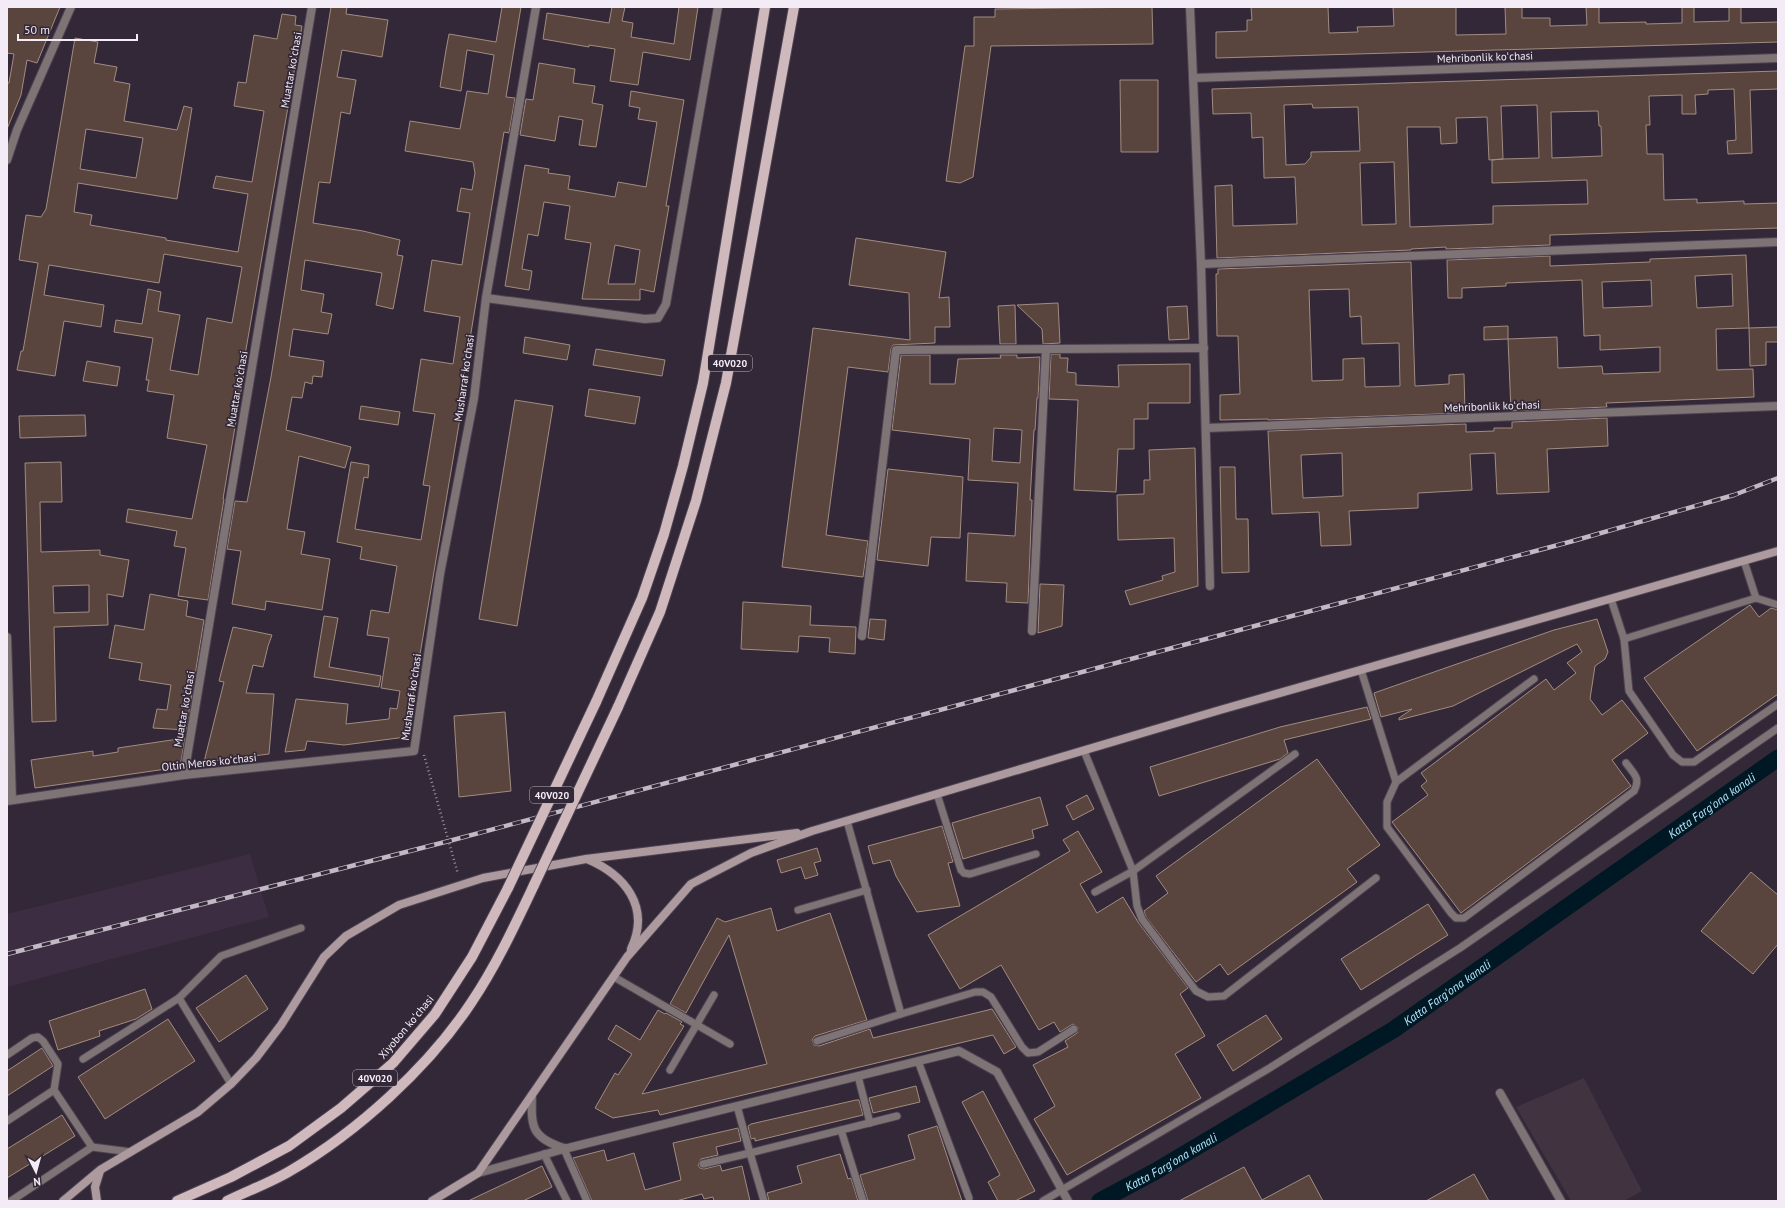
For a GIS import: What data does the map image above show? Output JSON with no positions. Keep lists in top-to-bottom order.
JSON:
{
  "streets": {
    "main road": ["40V020", "Xiyobon koʻchasi"],
    "street": [
      "Mehribonlik koʻchasi",
      "Muattar koʻchasi",
      "Musharraf koʻchasi",
      "Oltin Meros koʻchasi"
    ]
  },
  "crossings": [
    ["Muattar koʻchasi", "Oltin Meros koʻchasi"],
    ["Musharraf koʻchasi", "Oltin Meros koʻchasi"]
  ],
  "water": ["Katta Farg'ona kanali"],
  "scale_bar": "50 m",
  "north": "bottom"
}
